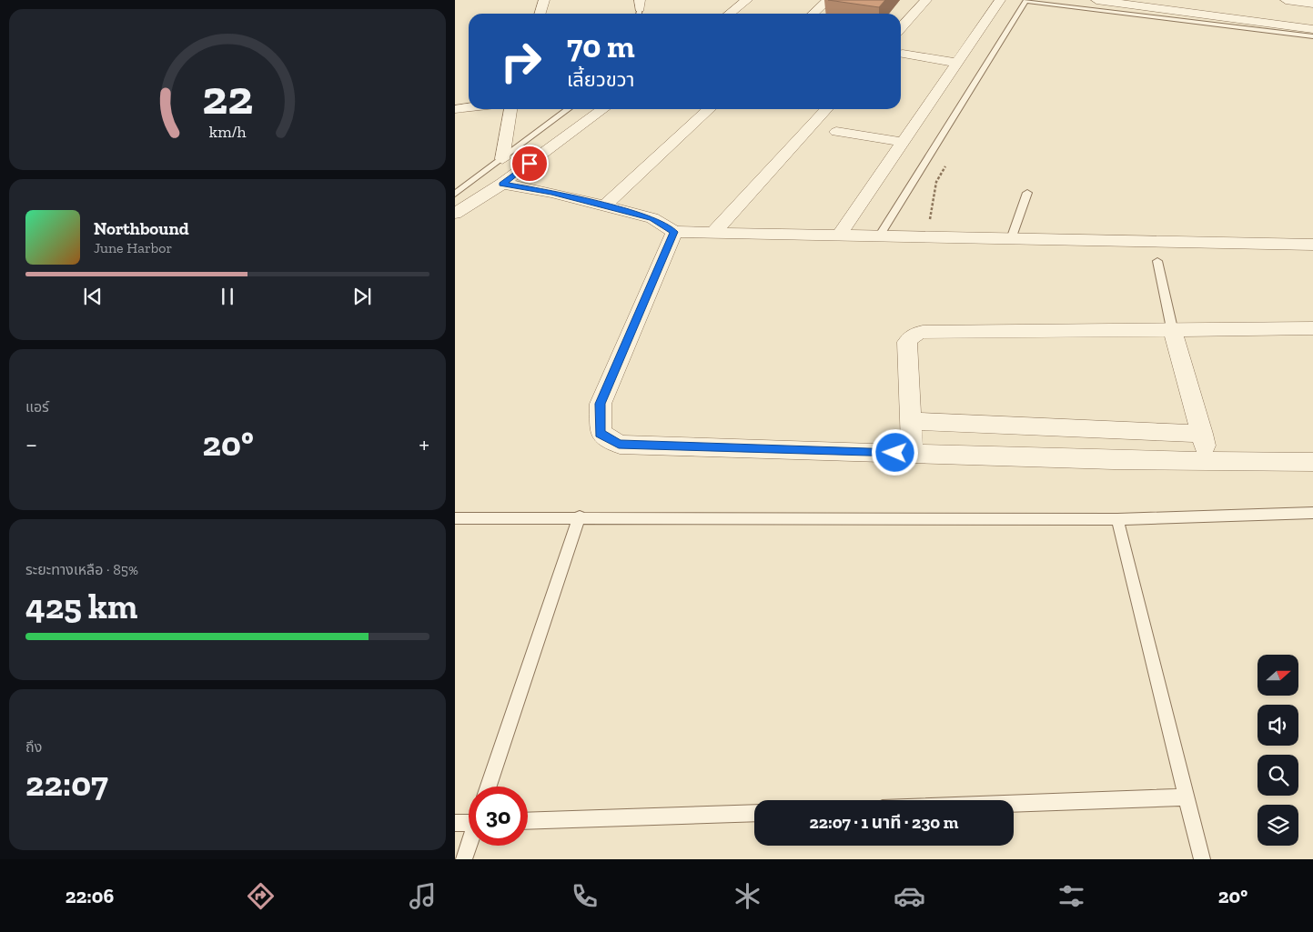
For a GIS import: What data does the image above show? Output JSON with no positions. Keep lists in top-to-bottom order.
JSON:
{
  "north": "right",
  "page": {
    "turn": ["70 m", "เลี้ยวขวา"],
    "song": ["Northbound", "June Harbor"],
    "tile": [
      "แอร์",
      ["ระยะทางเหลือ · 85%", "425 km"],
      ["ถึง", "22:07"]
    ],
    "heat": ["−", "20°", "+"],
    "limit": "30",
    "trip": "22:07 · 1 นาที · 230 m",
    "tabs": ["22:06", "20°"],
    "gauge": ["22", "km/h"]
  }
}
